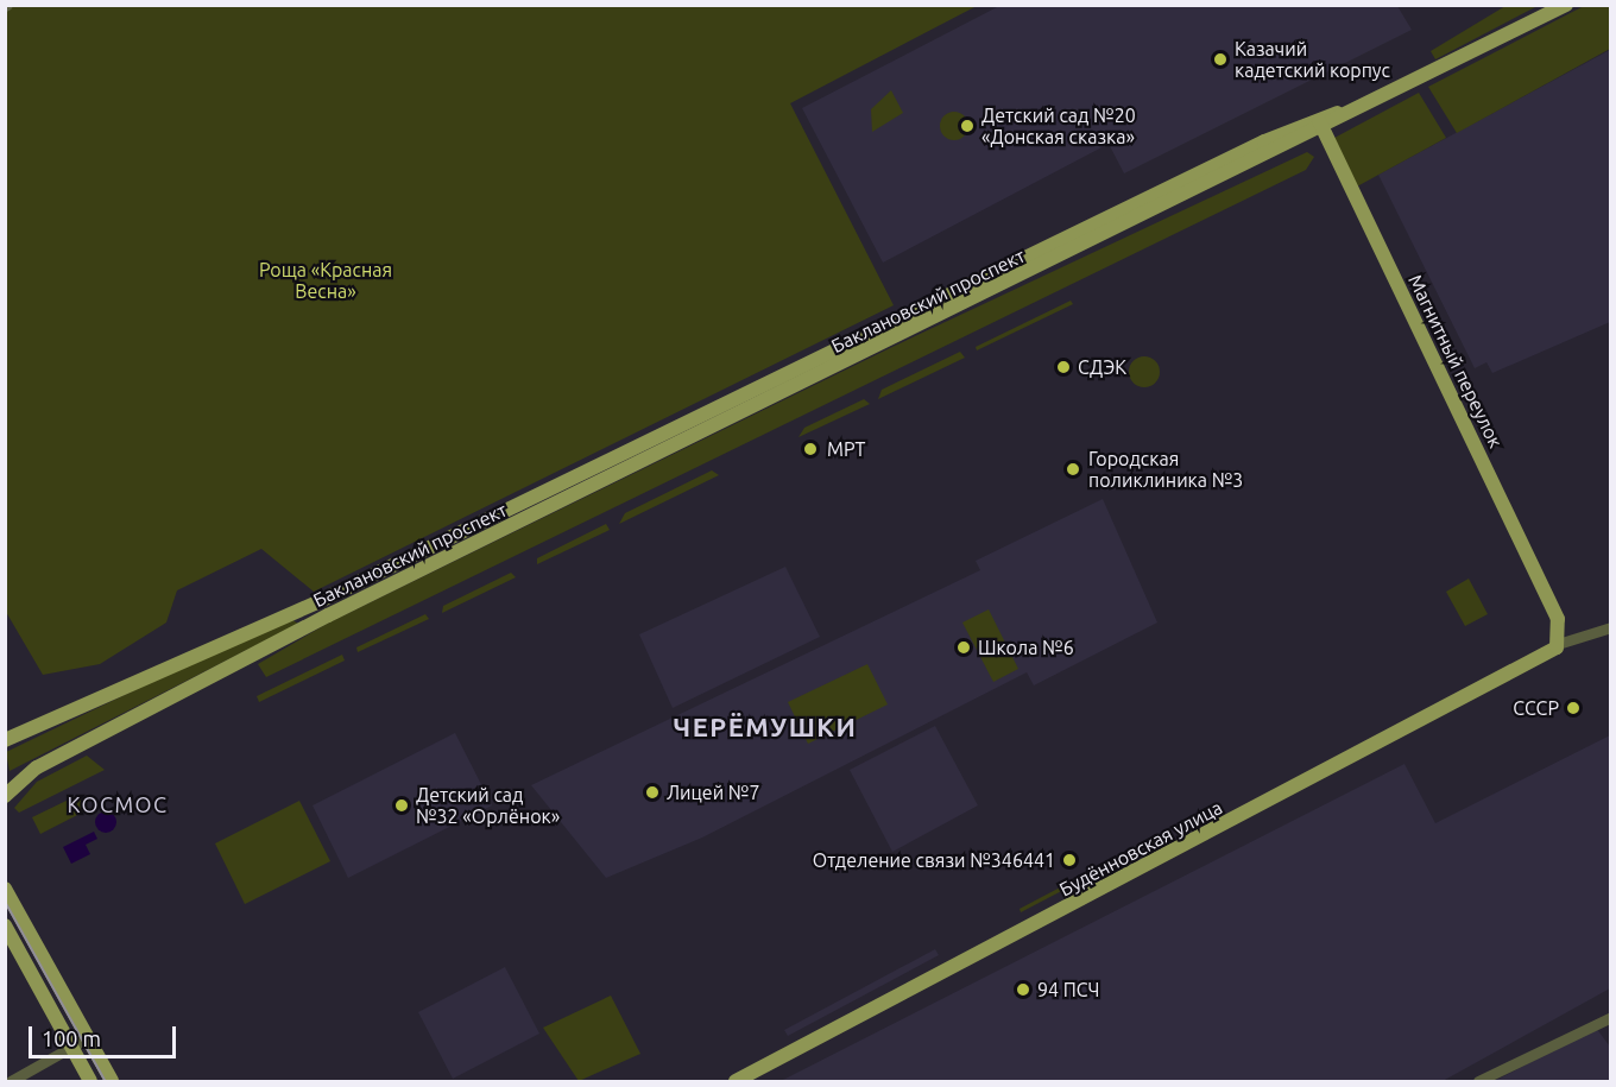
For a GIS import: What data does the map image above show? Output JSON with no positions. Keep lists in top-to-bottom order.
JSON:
{
  "streets": {
    "main road": ["Баклановский проспект", "Магнитный переулок", "Будённовская улица"]
  },
  "crossings": [
    ["Баклановский проспект", "Магнитный переулок"],
    ["Магнитный переулок", "Будённовская улица"]
  ],
  "districts": ["ЧЕРЁМУШКИ", "КОСМОС"],
  "parks": ["Роща «Красная Весна»"],
  "places": [
    "Казачий кадетский корпус",
    "Детский сад №20 «Донская сказка»",
    "СДЭК",
    "МРТ",
    "Городская поликлиника №3",
    "Школа №6",
    "СССР",
    "Лицей №7",
    "Детский сад №32 «Орлёнок»",
    "Отделение связи №346441",
    "94 ПСЧ"
  ],
  "scale_bar": "100 m"
}
